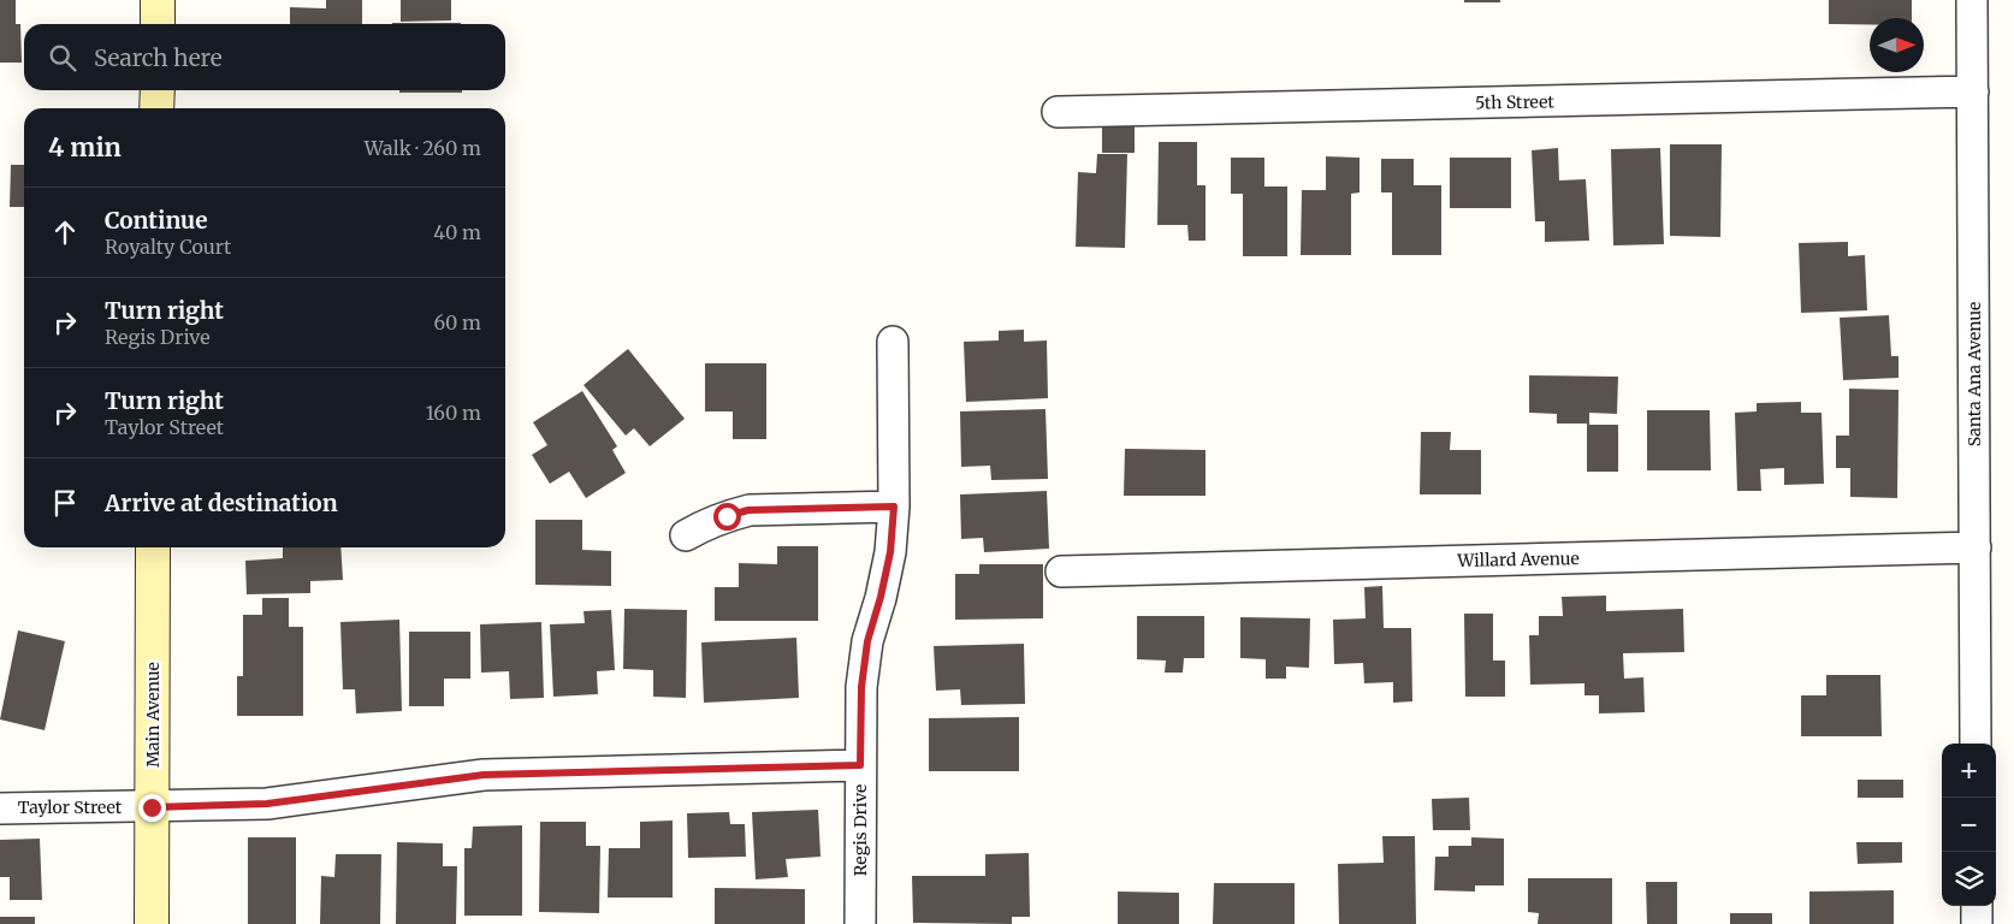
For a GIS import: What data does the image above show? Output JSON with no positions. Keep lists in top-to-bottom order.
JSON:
{
  "streets": {
    "street": [
      "5th Street",
      "Santa Ana Avenue",
      "Willard Avenue",
      "Main Avenue",
      "Taylor Street",
      "Regis Drive"
    ]
  },
  "crossings": [
    ["5th Street", "Santa Ana Avenue"],
    ["Santa Ana Avenue", "Willard Avenue"],
    ["Main Avenue", "Taylor Street"],
    ["Taylor Street", "Regis Drive"]
  ],
  "north": "right",
  "page": {
    "search": "Search here",
    "heading": ["4 min", "Walk · 260 m"],
    "list": [
      ["Continue", "Royalty Court", "40 m"],
      ["Turn right", "Regis Drive", "60 m"],
      ["Turn right", "Taylor Street", "160 m"],
      "Arrive at destination"
    ],
    "map_buttons": ["+", "−"]
  }
}
